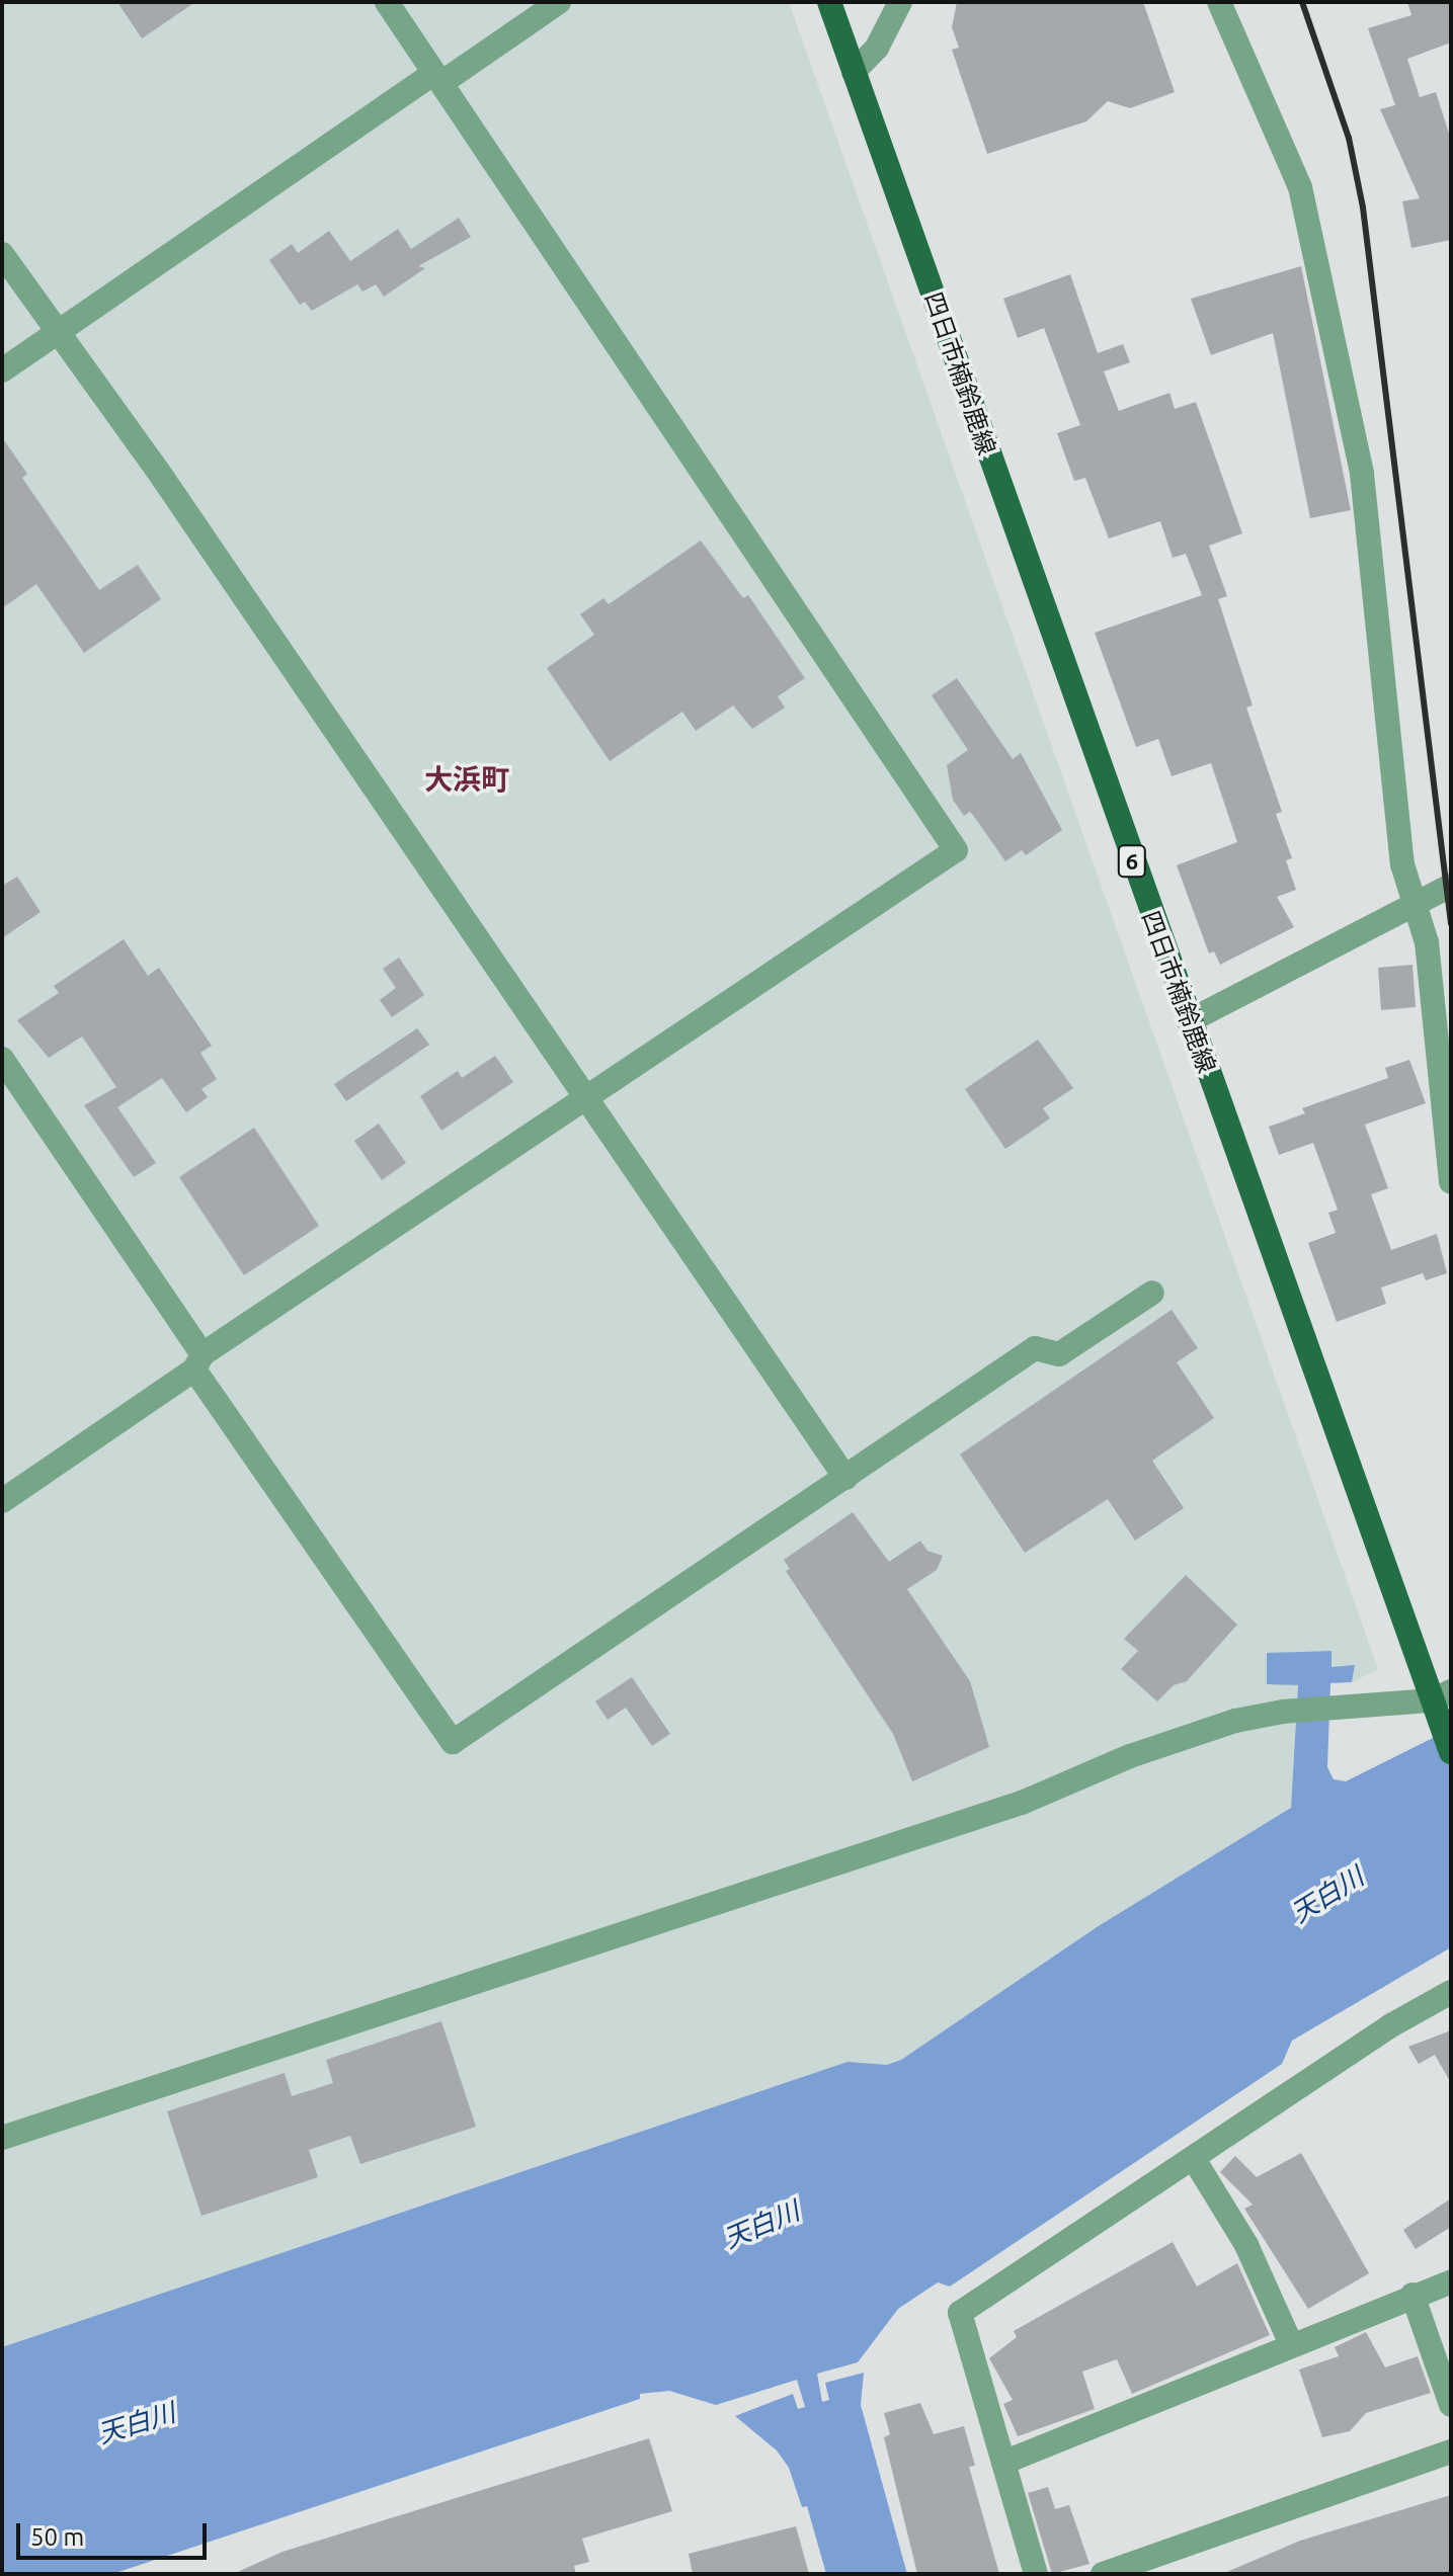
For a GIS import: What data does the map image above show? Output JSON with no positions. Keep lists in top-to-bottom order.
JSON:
{
  "streets": {
    "main road": ["四日市楠鈴鹿線", "6"]
  },
  "districts": ["大浜町"],
  "water": ["天白川"],
  "scale_bar": "50 m"
}
